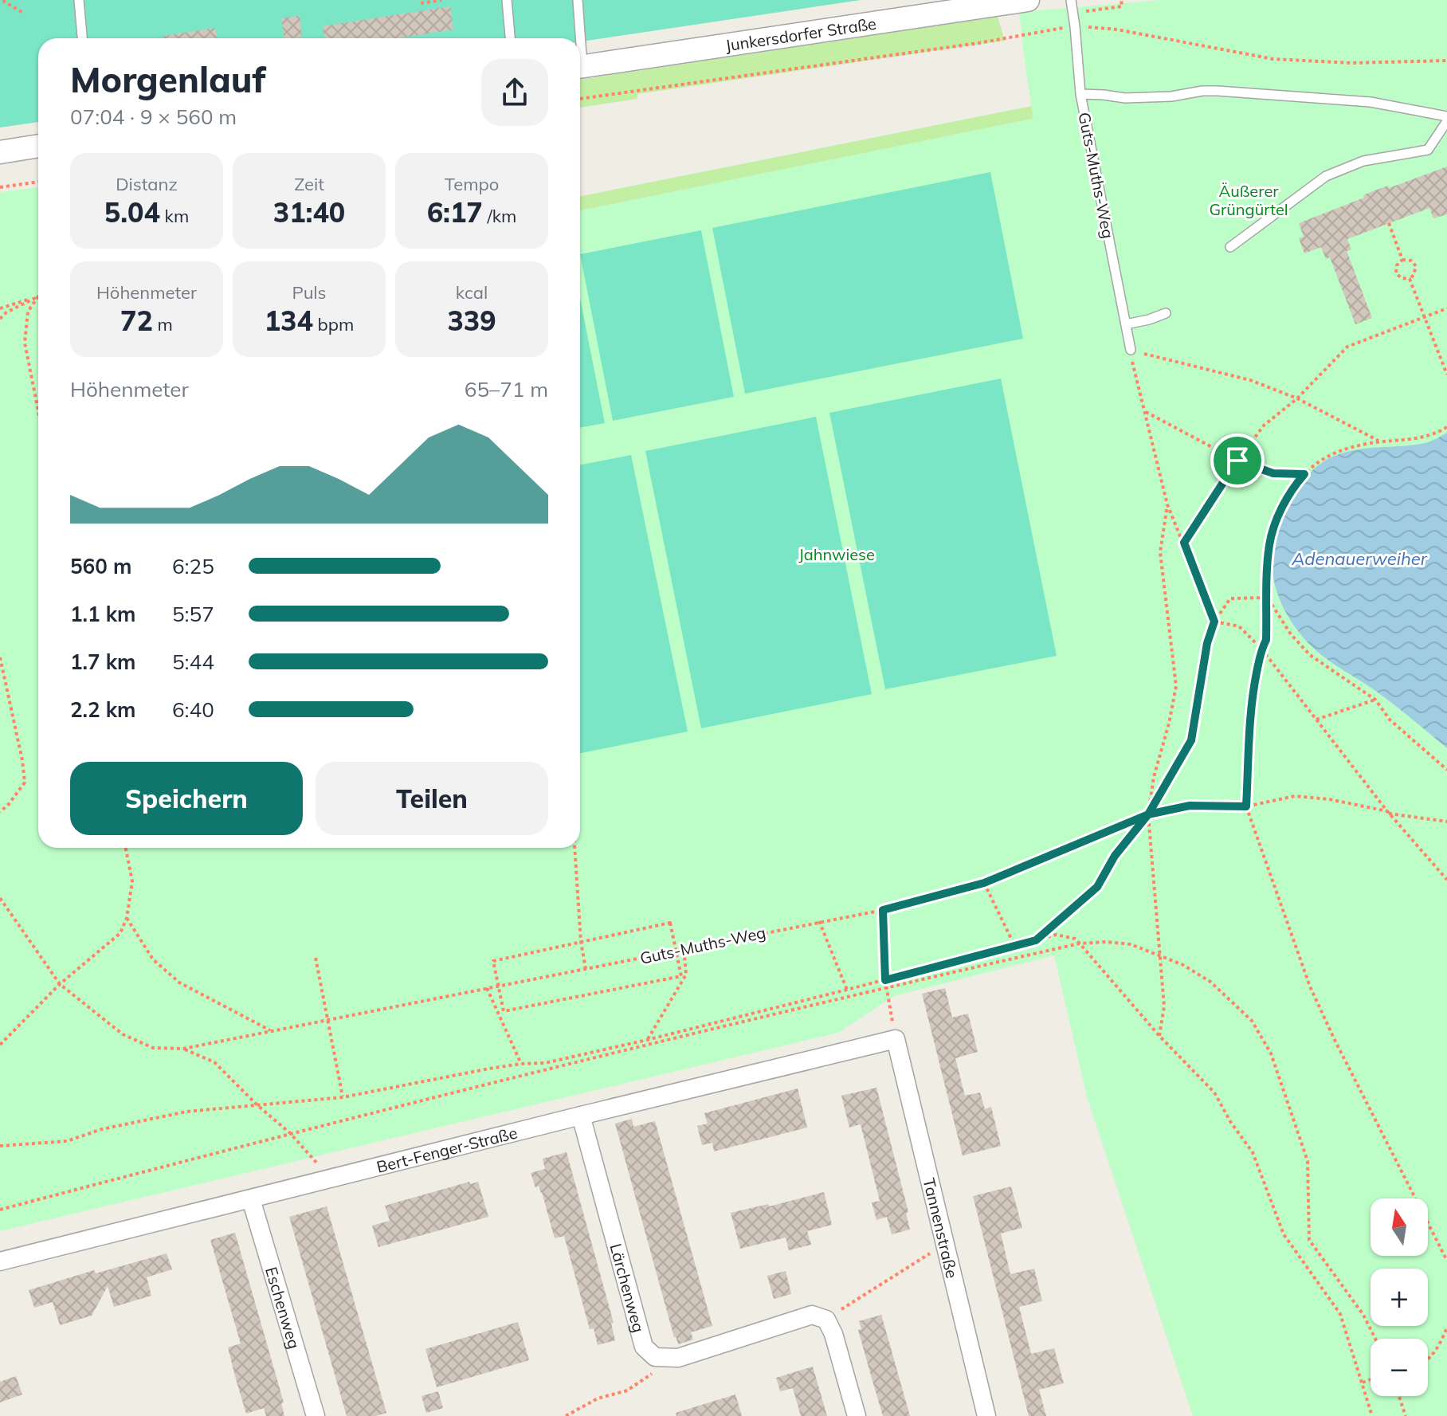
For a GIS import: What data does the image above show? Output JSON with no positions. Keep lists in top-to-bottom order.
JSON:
{
  "streets": {
    "street": [
      "Junkersdorfer Straße",
      "Bert-Fenger-Straße",
      "Tannenstraße",
      "Lärchenweg",
      "Eschenweg"
    ],
    "lane": ["Guts-Muths-Weg"]
  },
  "crossings": [
    ["Bert-Fenger-Straße", "Tannenstraße"],
    ["Bert-Fenger-Straße", "Lärchenweg"],
    ["Bert-Fenger-Straße", "Eschenweg"]
  ],
  "water": ["Adenauerweiher"],
  "parks": ["Äußerer Grüngürtel", "Jahnwiese"],
  "north": "top",
  "page": {
    "heading": ["Morgenlauf", "07:04 · 9 × 560 m"],
    "stats": [
      ["Distanz", "5.04 km"],
      ["Zeit", "31:40"],
      ["Tempo", "6:17 /km"],
      ["Höhenmeter", "72 m"],
      ["Puls", "134 bpm"],
      ["kcal", "339"]
    ],
    "chart": ["Höhenmeter", "65–71 m"],
    "list": [
      {
        "name": "560 m",
        "note": "6:25"
      },
      {
        "name": "1.1 km",
        "note": "5:57"
      },
      {
        "name": "1.7 km",
        "note": "5:44"
      },
      {
        "name": "2.2 km",
        "note": "6:40"
      }
    ],
    "buttons": ["Speichern", "Teilen"],
    "map_buttons": ["+", "−"]
  }
}
